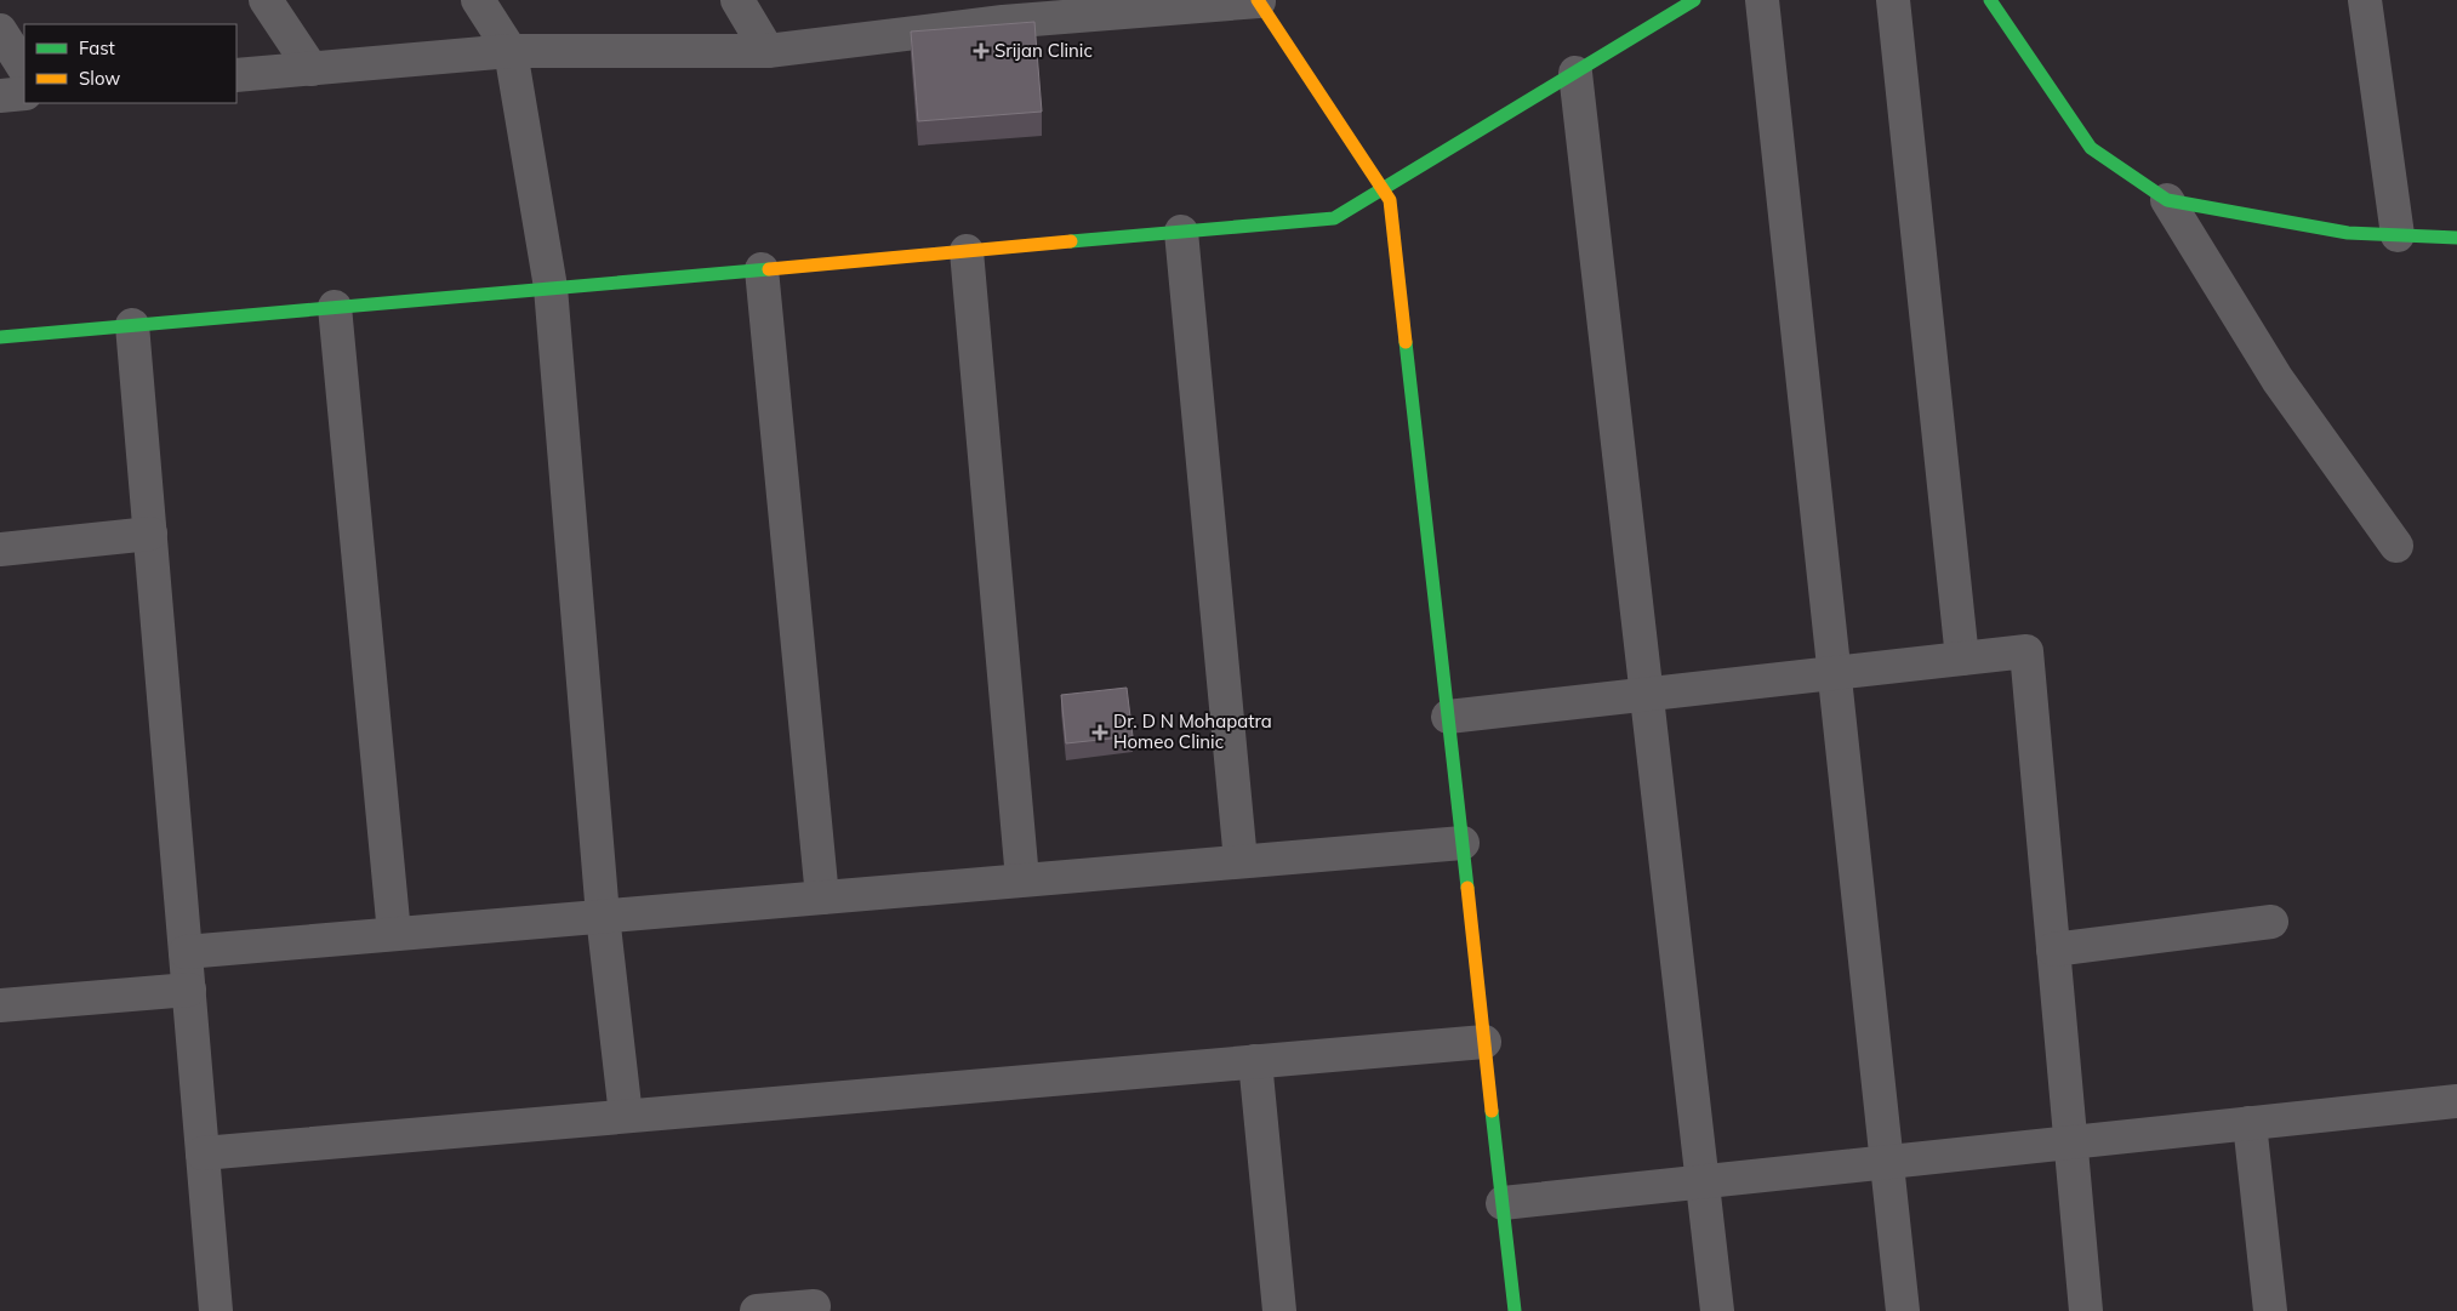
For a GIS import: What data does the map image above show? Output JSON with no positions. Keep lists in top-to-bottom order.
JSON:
{
  "places": {
    "health": ["Srijan Clinic", "Dr. D N Mohapatra Homeo Clinic"]
  },
  "legend": ["Fast", "Slow"]
}
